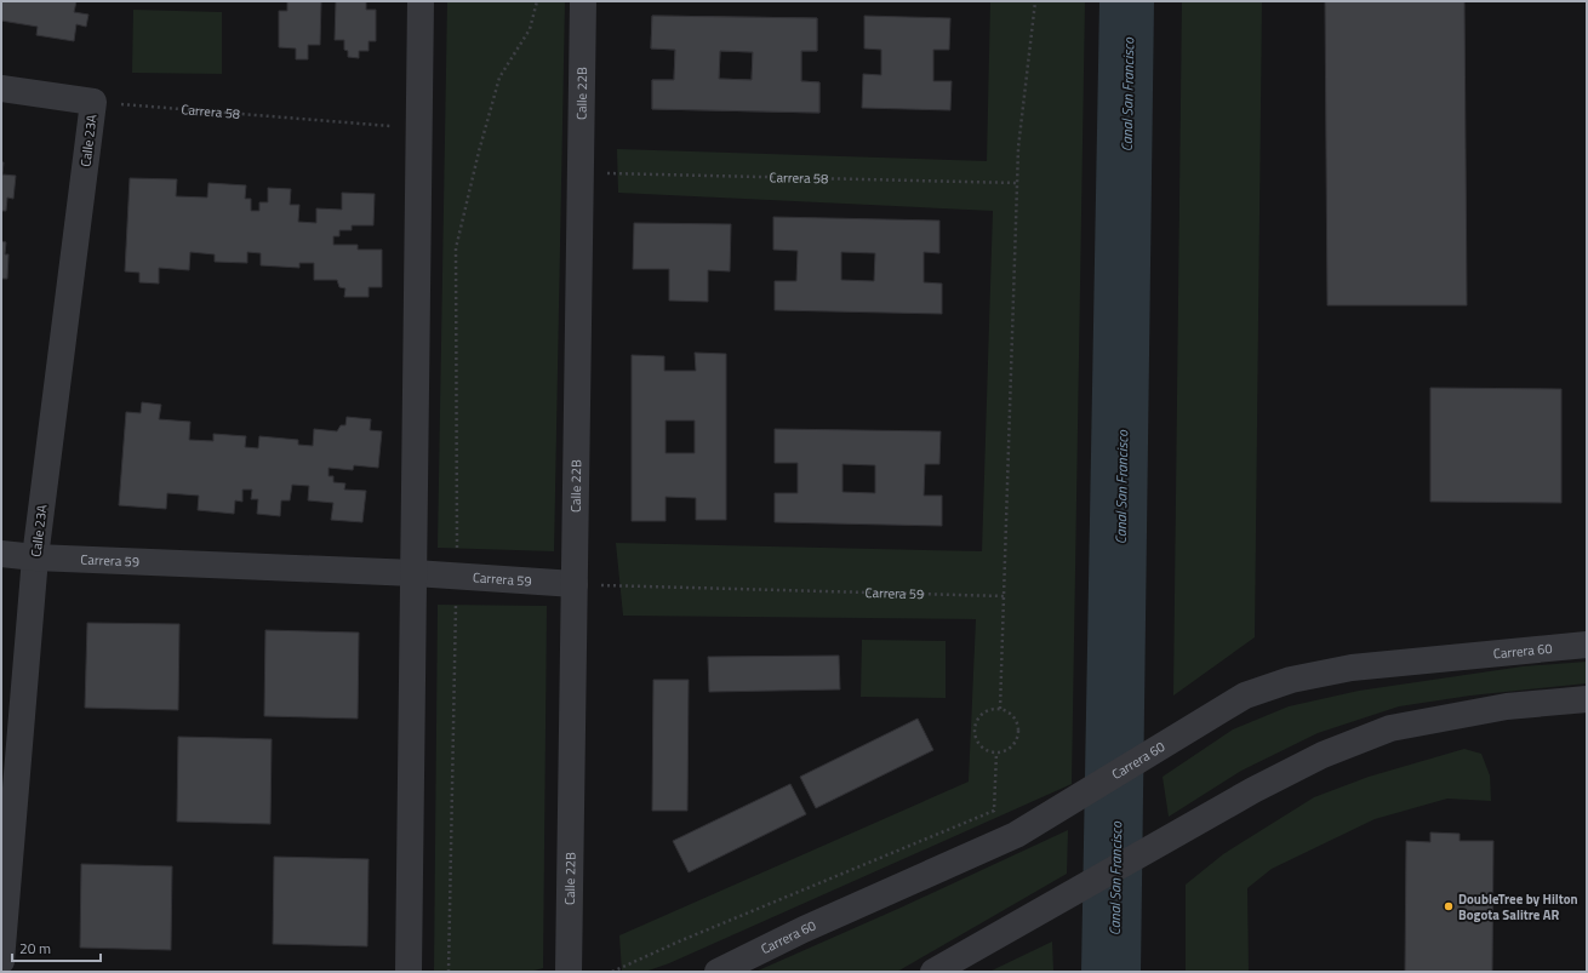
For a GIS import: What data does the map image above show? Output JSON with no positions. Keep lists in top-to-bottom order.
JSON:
{
  "streets": {
    "street": [
      "Calle 22B",
      "Calle 23A",
      "Carrera 59",
      "Carrera 60"
    ],
    "path": ["Carrera 58"]
  },
  "crossings": [
    ["Calle 22B", "Carrera 58"],
    ["Calle 22B", "Carrera 59"],
    ["Carrera 58", "Calle 23A"],
    ["Calle 23A", "Carrera 59"]
  ],
  "water": ["Canal San Francisco"],
  "places": ["DoubleTree by Hilton Bogota Salitre AR"],
  "scale_bar": "20 m"
}
